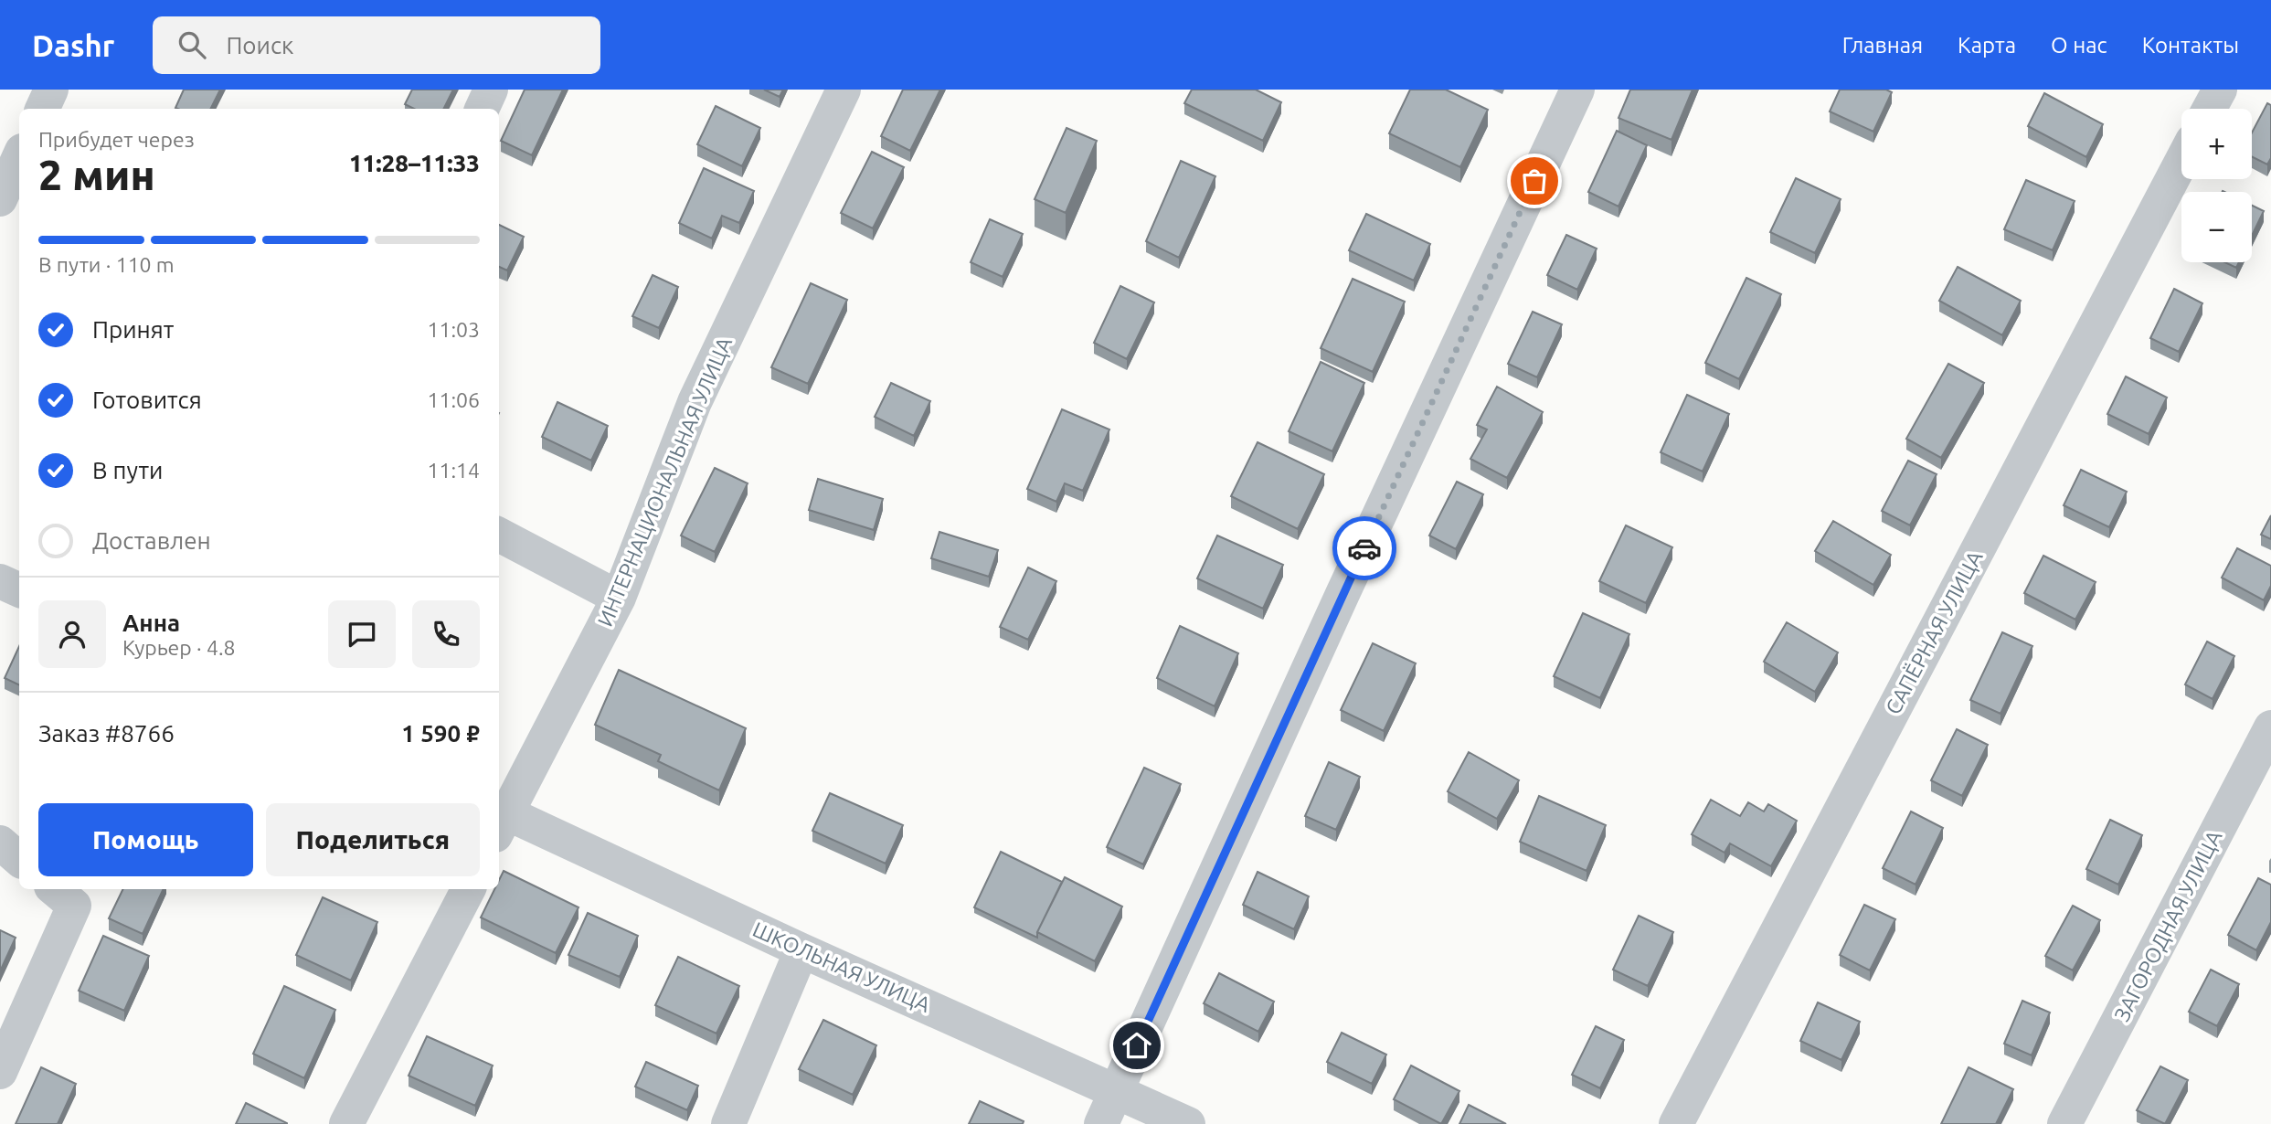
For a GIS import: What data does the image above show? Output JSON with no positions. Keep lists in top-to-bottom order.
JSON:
{
  "streets": {
    "street": [
      "ИНТЕРНАЦИОНАЛЬНАЯ УЛИЦА",
      "САПЁРНАЯ УЛИЦА",
      "ЗАГОРОДНАЯ УЛИЦА",
      "ШКОЛЬНАЯ УЛИЦА"
    ]
  },
  "crossings": [
    ["ИНТЕРНАЦИОНАЛЬНАЯ УЛИЦА", "ШКОЛЬНАЯ УЛИЦА"]
  ],
  "page": {
    "header": "Dashr",
    "search": "Поиск",
    "nav": [
      "Главная",
      "Карта",
      "О нас",
      "Контакты"
    ],
    "map_buttons": ["+", "−"],
    "heading": ["2 мин", "Прибудет через", "11:28–11:33"],
    "panel": [
      "Анна",
      "Курьер · 4.8",
      "Заказ #8766",
      "1 590 ₽"
    ],
    "bar": "В пути · 110 m",
    "list": [
      ["Принят", "11:03"],
      ["Готовится", "11:06"],
      ["В пути", "11:14"],
      "Доставлен"
    ],
    "buttons": ["Помощь", "Поделиться"]
  }
}
